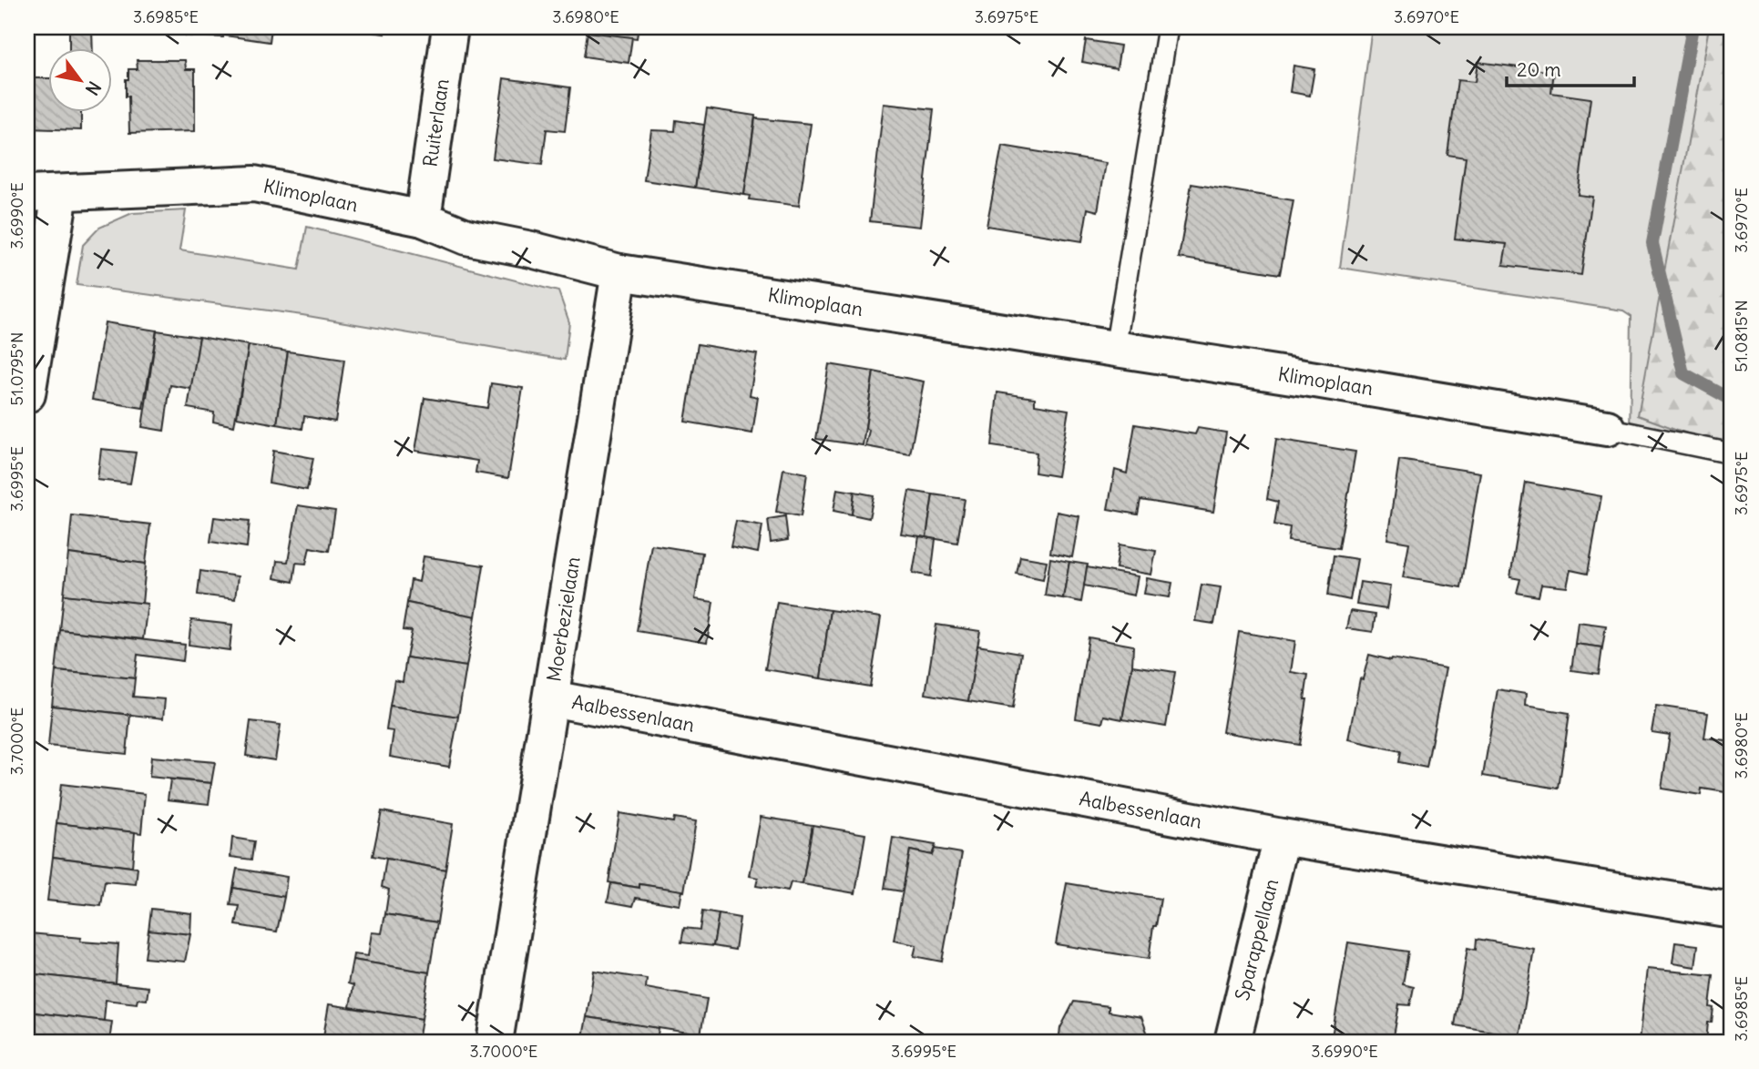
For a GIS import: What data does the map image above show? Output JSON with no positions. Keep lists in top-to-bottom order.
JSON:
{
  "streets": {
    "street": [
      "Ruiterlaan",
      "Klimoplaan",
      "Moerbezielaan",
      "Aalbessenlaan",
      "Sparappellaan"
    ]
  },
  "crossings": [
    ["Ruiterlaan", "Klimoplaan"],
    ["Klimoplaan", "Moerbezielaan"],
    ["Moerbezielaan", "Aalbessenlaan"],
    ["Aalbessenlaan", "Sparappellaan"]
  ],
  "scale_bar": "20 m",
  "north": "bottom right",
  "coordinates": [
    "3.6985°E",
    "3.6980°E",
    "3.6975°E",
    "3.6970°E",
    "3.6990°E",
    "51.0815°N",
    "51.0795°N",
    "3.6995°E",
    "3.7000°E"
  ]
}
